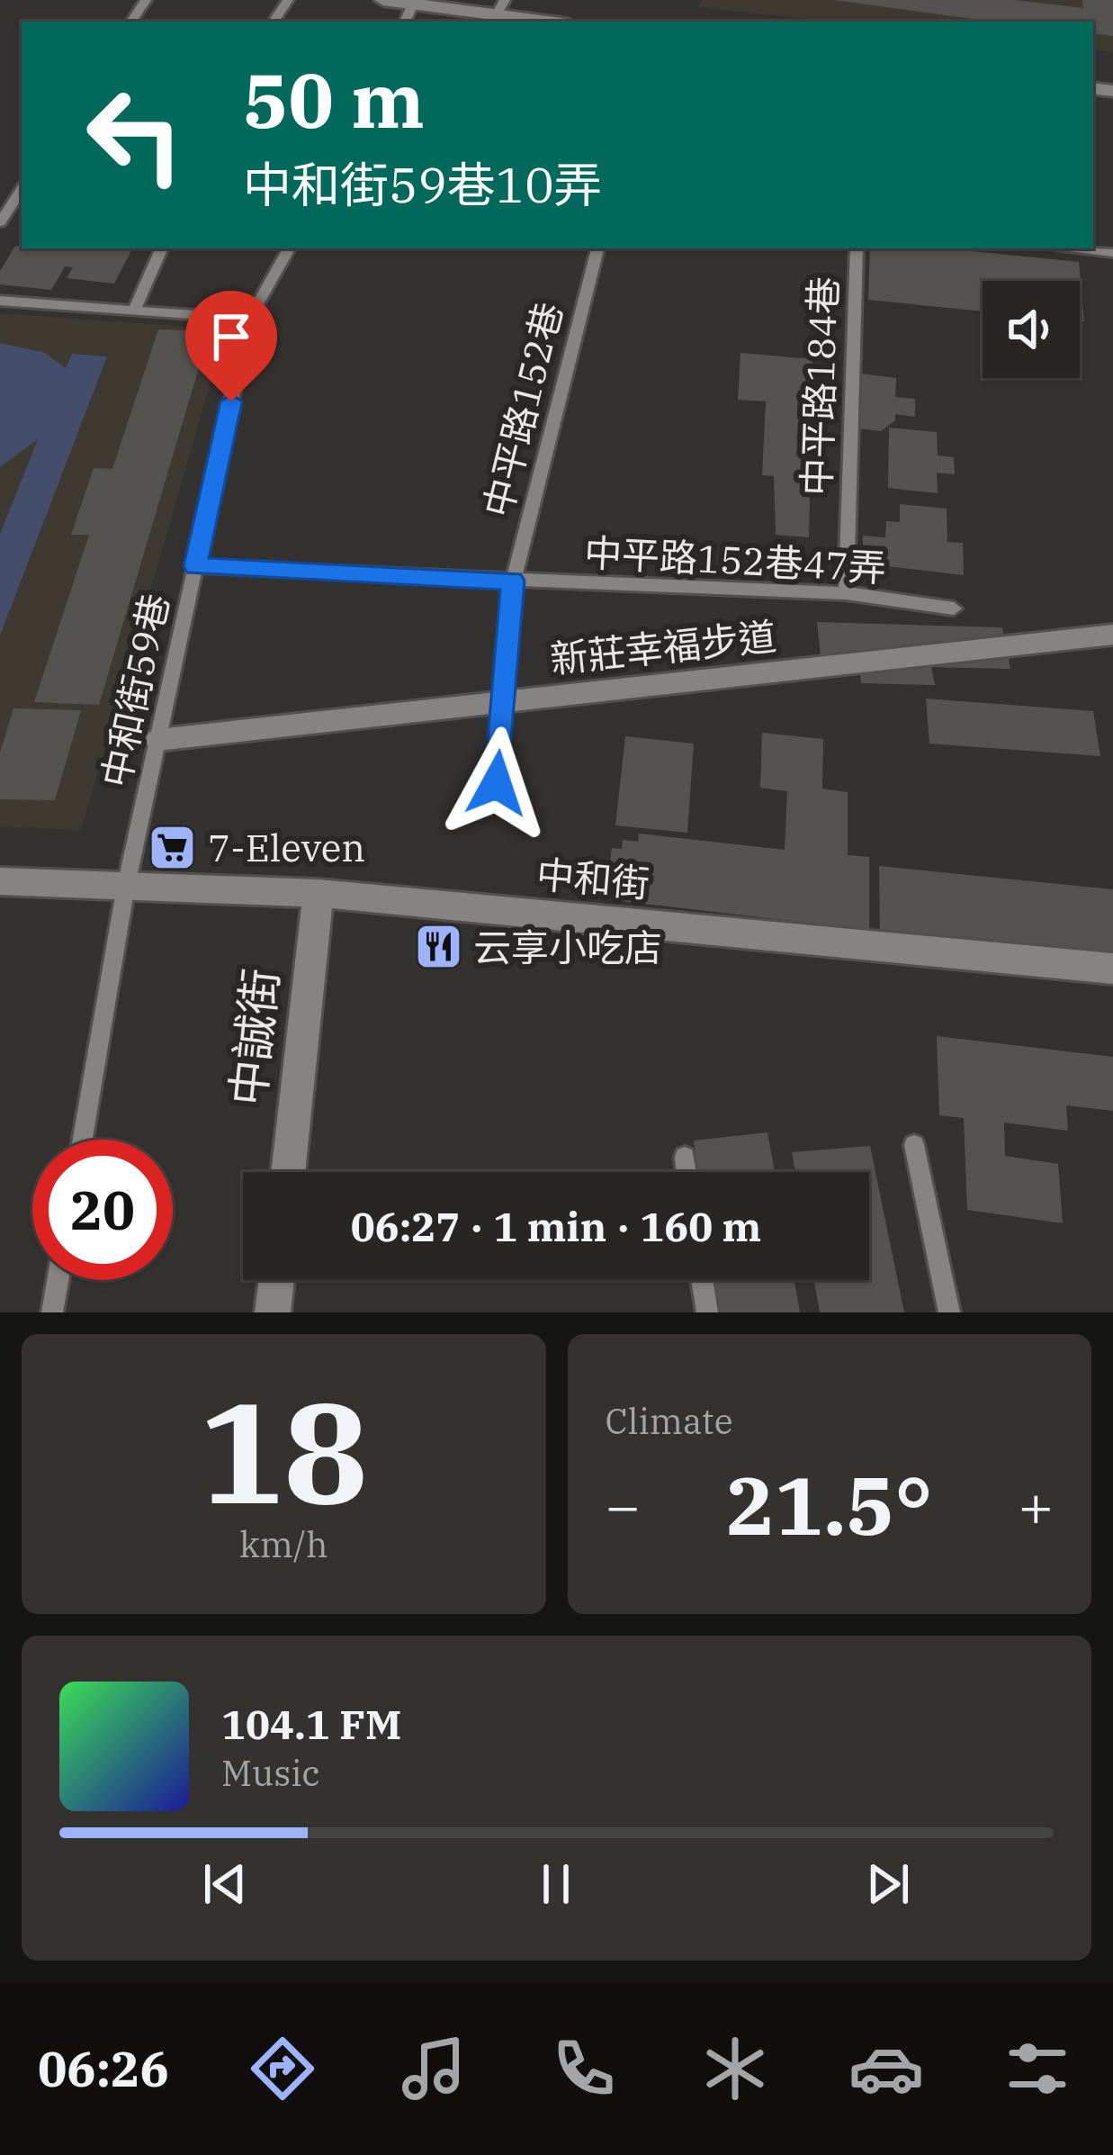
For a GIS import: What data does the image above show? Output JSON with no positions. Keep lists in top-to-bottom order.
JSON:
{
  "streets": {
    "street": ["新莊幸福步道", "中和街", "中誠街"],
    "lane": [
      "中平路184巷",
      "中平路152巷",
      "中平路152巷47弄",
      "中和街59巷"
    ]
  },
  "crossings": [
    ["中平路184巷", "中平路152巷47弄"],
    ["中平路152巷", "中平路152巷47弄"],
    ["中平路152巷", "新莊幸福步道"],
    ["中平路152巷47弄", "中和街59巷"],
    ["新莊幸福步道", "中和街59巷"],
    ["中和街59巷", "中和街"],
    ["中和街", "中誠街"]
  ],
  "places": {
    "supermarket": ["7-Eleven"],
    "restaurant": ["云享小吃店"]
  },
  "page": {
    "turn": ["50 m", "中和街59巷10弄"],
    "limit": "20",
    "trip": "06:27 · 1 min · 160 m",
    "tile": [
      ["18", "km/h"],
      "Climate"
    ],
    "heat": ["−", "21.5°", "+"],
    "song": ["104.1 FM", "Music"],
    "tabs": "06:26"
  }
}
